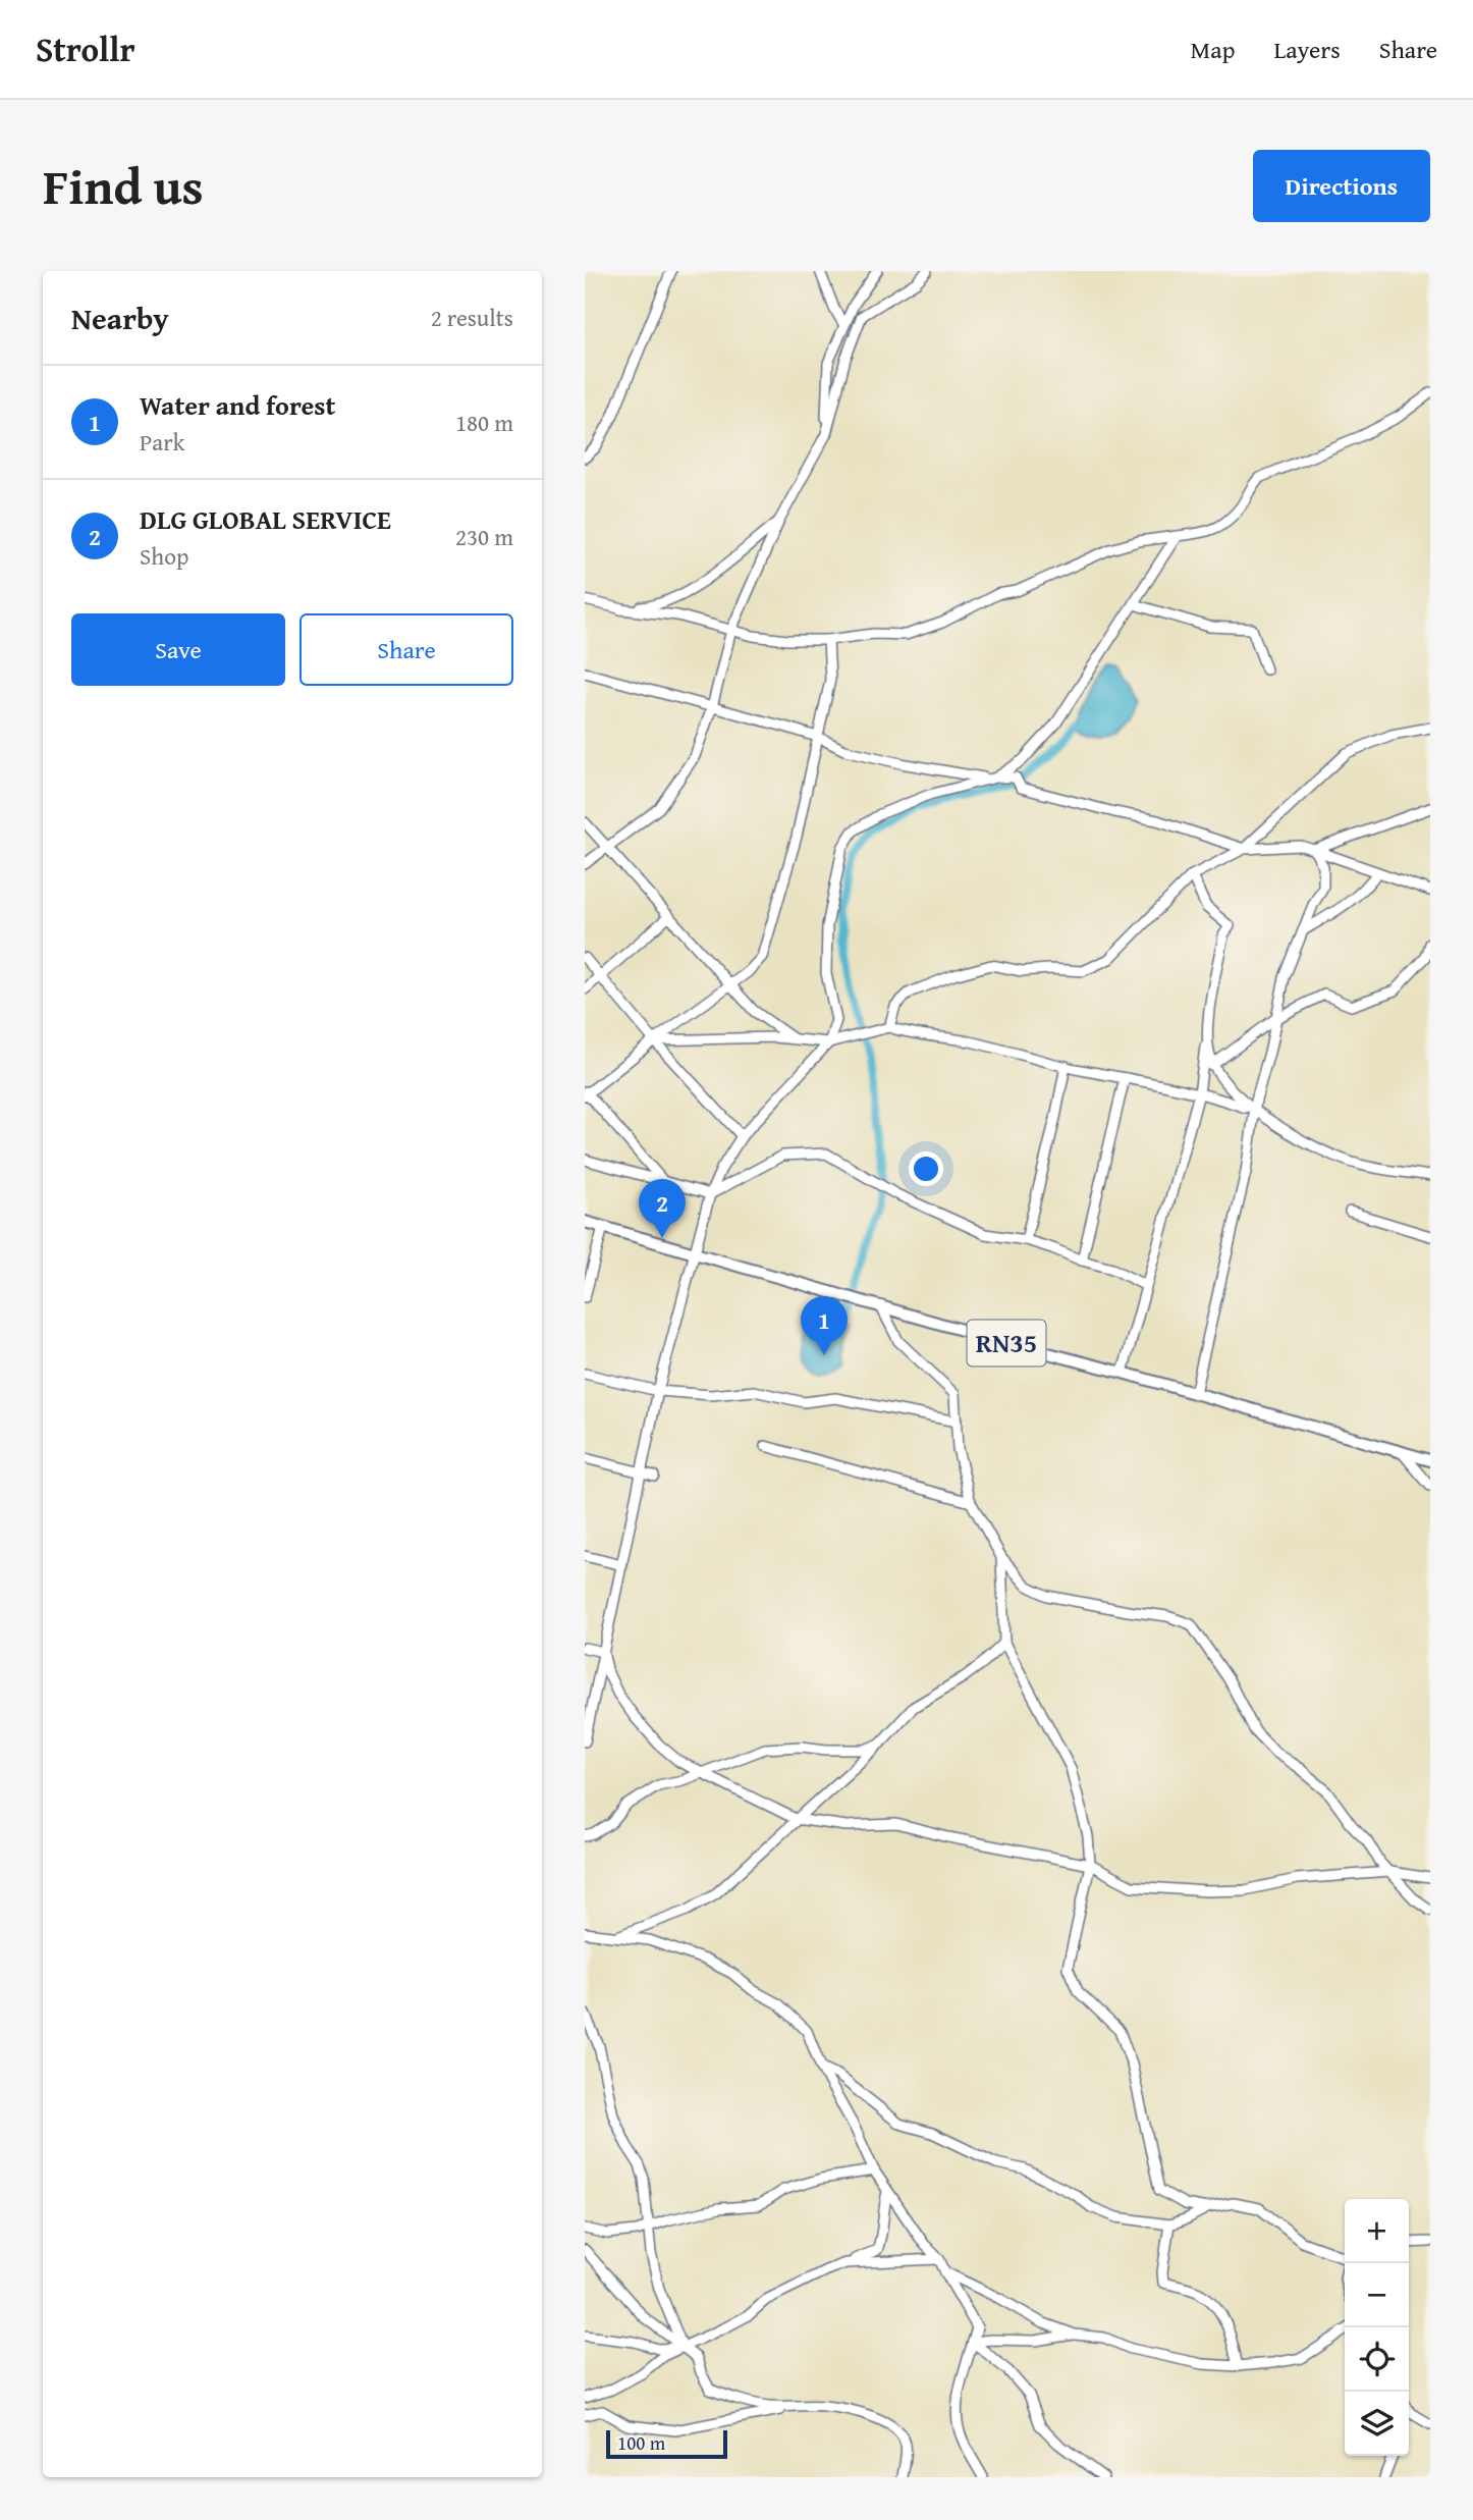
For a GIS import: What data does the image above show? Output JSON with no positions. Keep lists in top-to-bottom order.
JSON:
{
  "streets": {
    "main road": ["RN35"]
  },
  "scale_bar": "100 m",
  "page": {
    "header": "Strollr",
    "nav": ["Map", "Layers", "Share"],
    "title": "Find us",
    "buttons": [
      "Directions",
      ["Save", "Share"]
    ],
    "heading": ["Nearby", "2 results"],
    "list": [
      {
        "mark": "1",
        "name": "Water and forest",
        "note": "Park",
        "value": "180 m"
      },
      {
        "mark": "2",
        "name": "DLG GLOBAL SERVICE",
        "note": "Shop",
        "value": "230 m"
      }
    ],
    "pins": ["2", "1"],
    "map_buttons": ["+", "−"],
    "scale": "100 m"
  }
}
